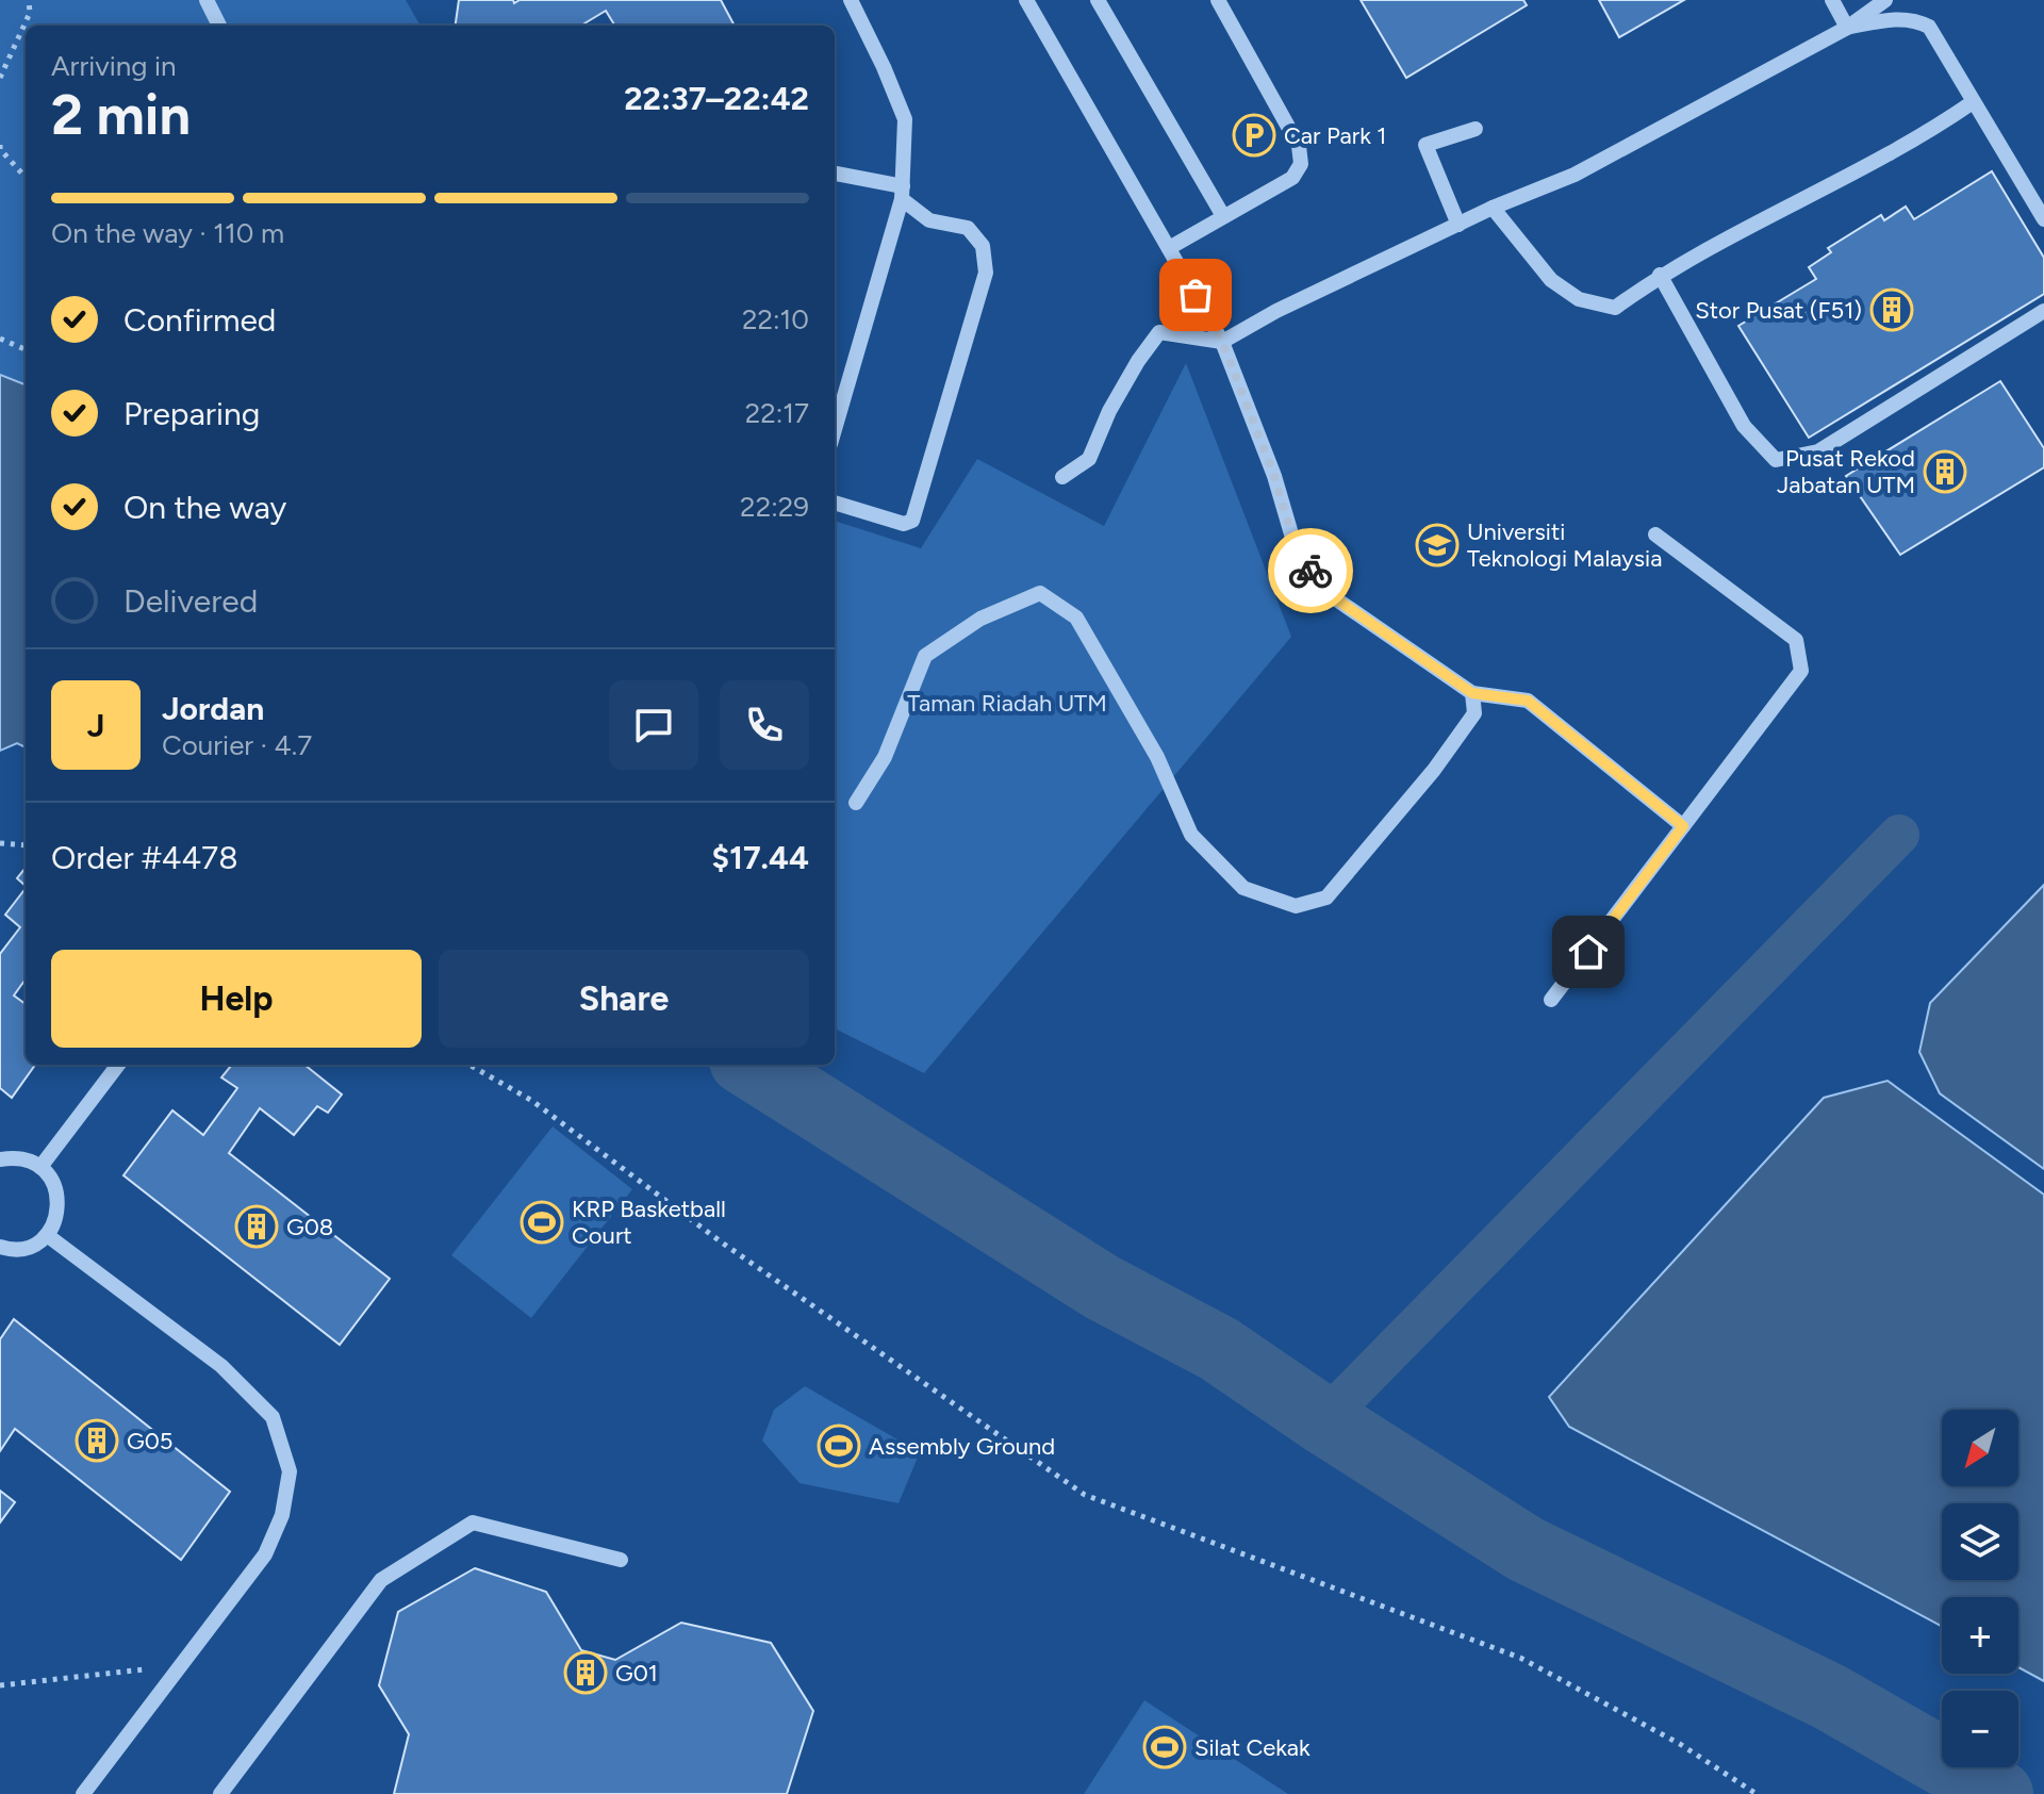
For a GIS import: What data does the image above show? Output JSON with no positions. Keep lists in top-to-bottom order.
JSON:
{
  "parks": ["Taman Riadah UTM"],
  "places": {
    "parking": ["Car Park 1"],
    "building": [
      "Stor Pusat (F51)",
      "Pusat Rekod Jabatan UTM",
      "G08",
      "G05",
      "G01"
    ],
    "school or university": ["Universiti Teknologi Malaysia"],
    "sports": ["KRP Basketball Court", "Assembly Ground", "Silat Cekak"]
  },
  "north": "bottom left",
  "page": {
    "heading": ["2 min", "Arriving in", "22:37–22:42"],
    "panel": [
      "Jordan",
      "Courier · 4.7",
      "Order #4478",
      "$17.44"
    ],
    "bar": "On the way · 110 m",
    "list": [
      ["Confirmed", "22:10"],
      ["Preparing", "22:17"],
      ["On the way", "22:29"],
      "Delivered"
    ],
    "round": "J",
    "buttons": ["Help", "Share"],
    "map_buttons": ["+", "−"]
  }
}
